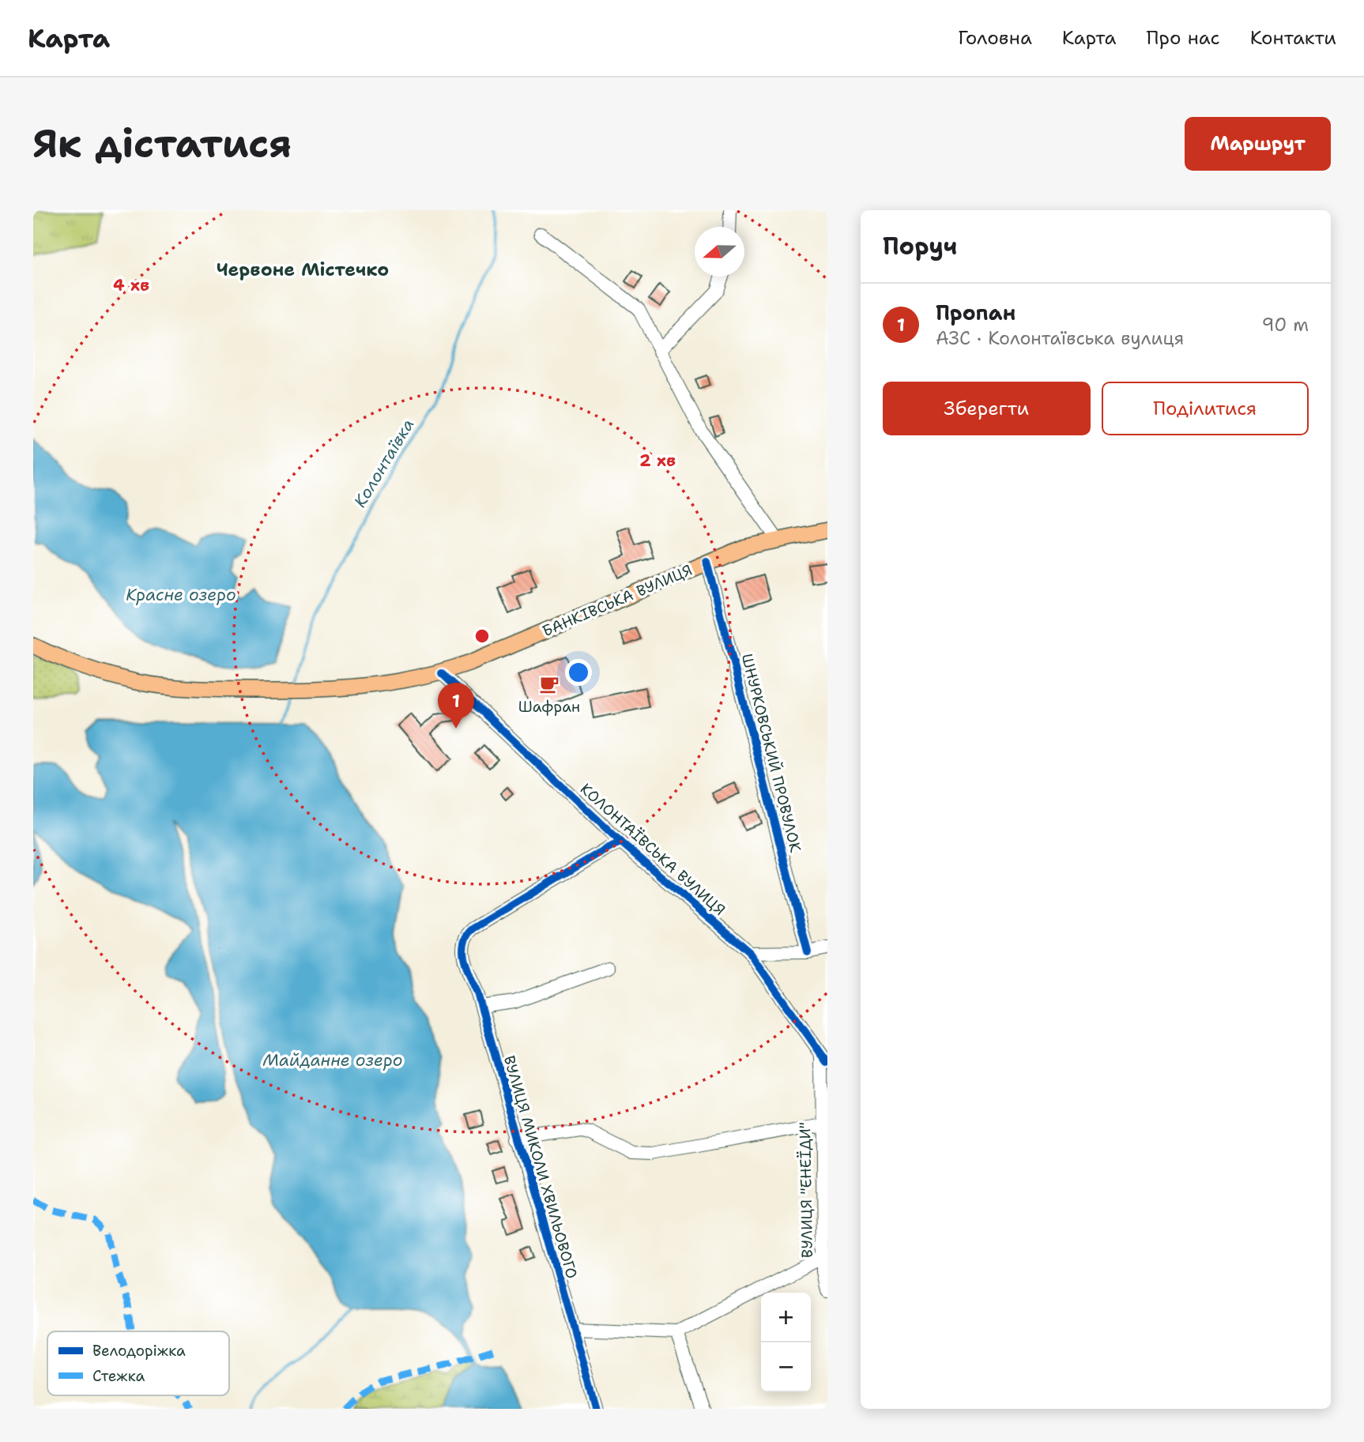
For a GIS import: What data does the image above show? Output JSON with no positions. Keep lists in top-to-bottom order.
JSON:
{
  "streets": {
    "main road": ["БАНКІВСЬКА ВУЛИЦЯ"],
    "street": [
      "ШНУРКОВСЬКИЙ ПРОВУЛОК",
      "КОЛОНТАЇВСЬКА ВУЛИЦЯ",
      "ВУЛИЦЯ МИКОЛИ ХВИЛЬОВОГО",
      "ВУЛИЦЯ \"ЕНЕЇДИ\""
    ]
  },
  "crossings": [
    ["БАНКІВСЬКА ВУЛИЦЯ", "ШНУРКОВСЬКИЙ ПРОВУЛОК"],
    ["БАНКІВСЬКА ВУЛИЦЯ", "КОЛОНТАЇВСЬКА ВУЛИЦЯ"],
    ["КОЛОНТАЇВСЬКА ВУЛИЦЯ", "ВУЛИЦЯ МИКОЛИ ХВИЛЬОВОГО"],
    ["КОЛОНТАЇВСЬКА ВУЛИЦЯ", "ВУЛИЦЯ \"ЕНЕЇДИ\""]
  ],
  "districts": ["Червоне Містечко"],
  "water": ["Колонтаївка", "Красне озеро", "Майданне озеро"],
  "places": {
    "cafe": ["Шафран"]
  },
  "legend": ["Велодоріжка", "Стежка"],
  "north": "left",
  "page": {
    "header": "Карта",
    "nav": [
      "Головна",
      "Карта",
      "Про нас",
      "Контакти"
    ],
    "buttons": [
      "Маршрут",
      ["Зберегти", "Поділитися"]
    ],
    "title": "Як дістатися",
    "heading": "Поруч",
    "list": [
      {
        "mark": "1",
        "name": "Пропан",
        "note": "АЗС · Колонтаївська вулиця",
        "value": "90 m"
      }
    ],
    "pins": "1",
    "map_buttons": ["+", "−"]
  },
  "rings": ["4 хв", "2 хв"]
}
